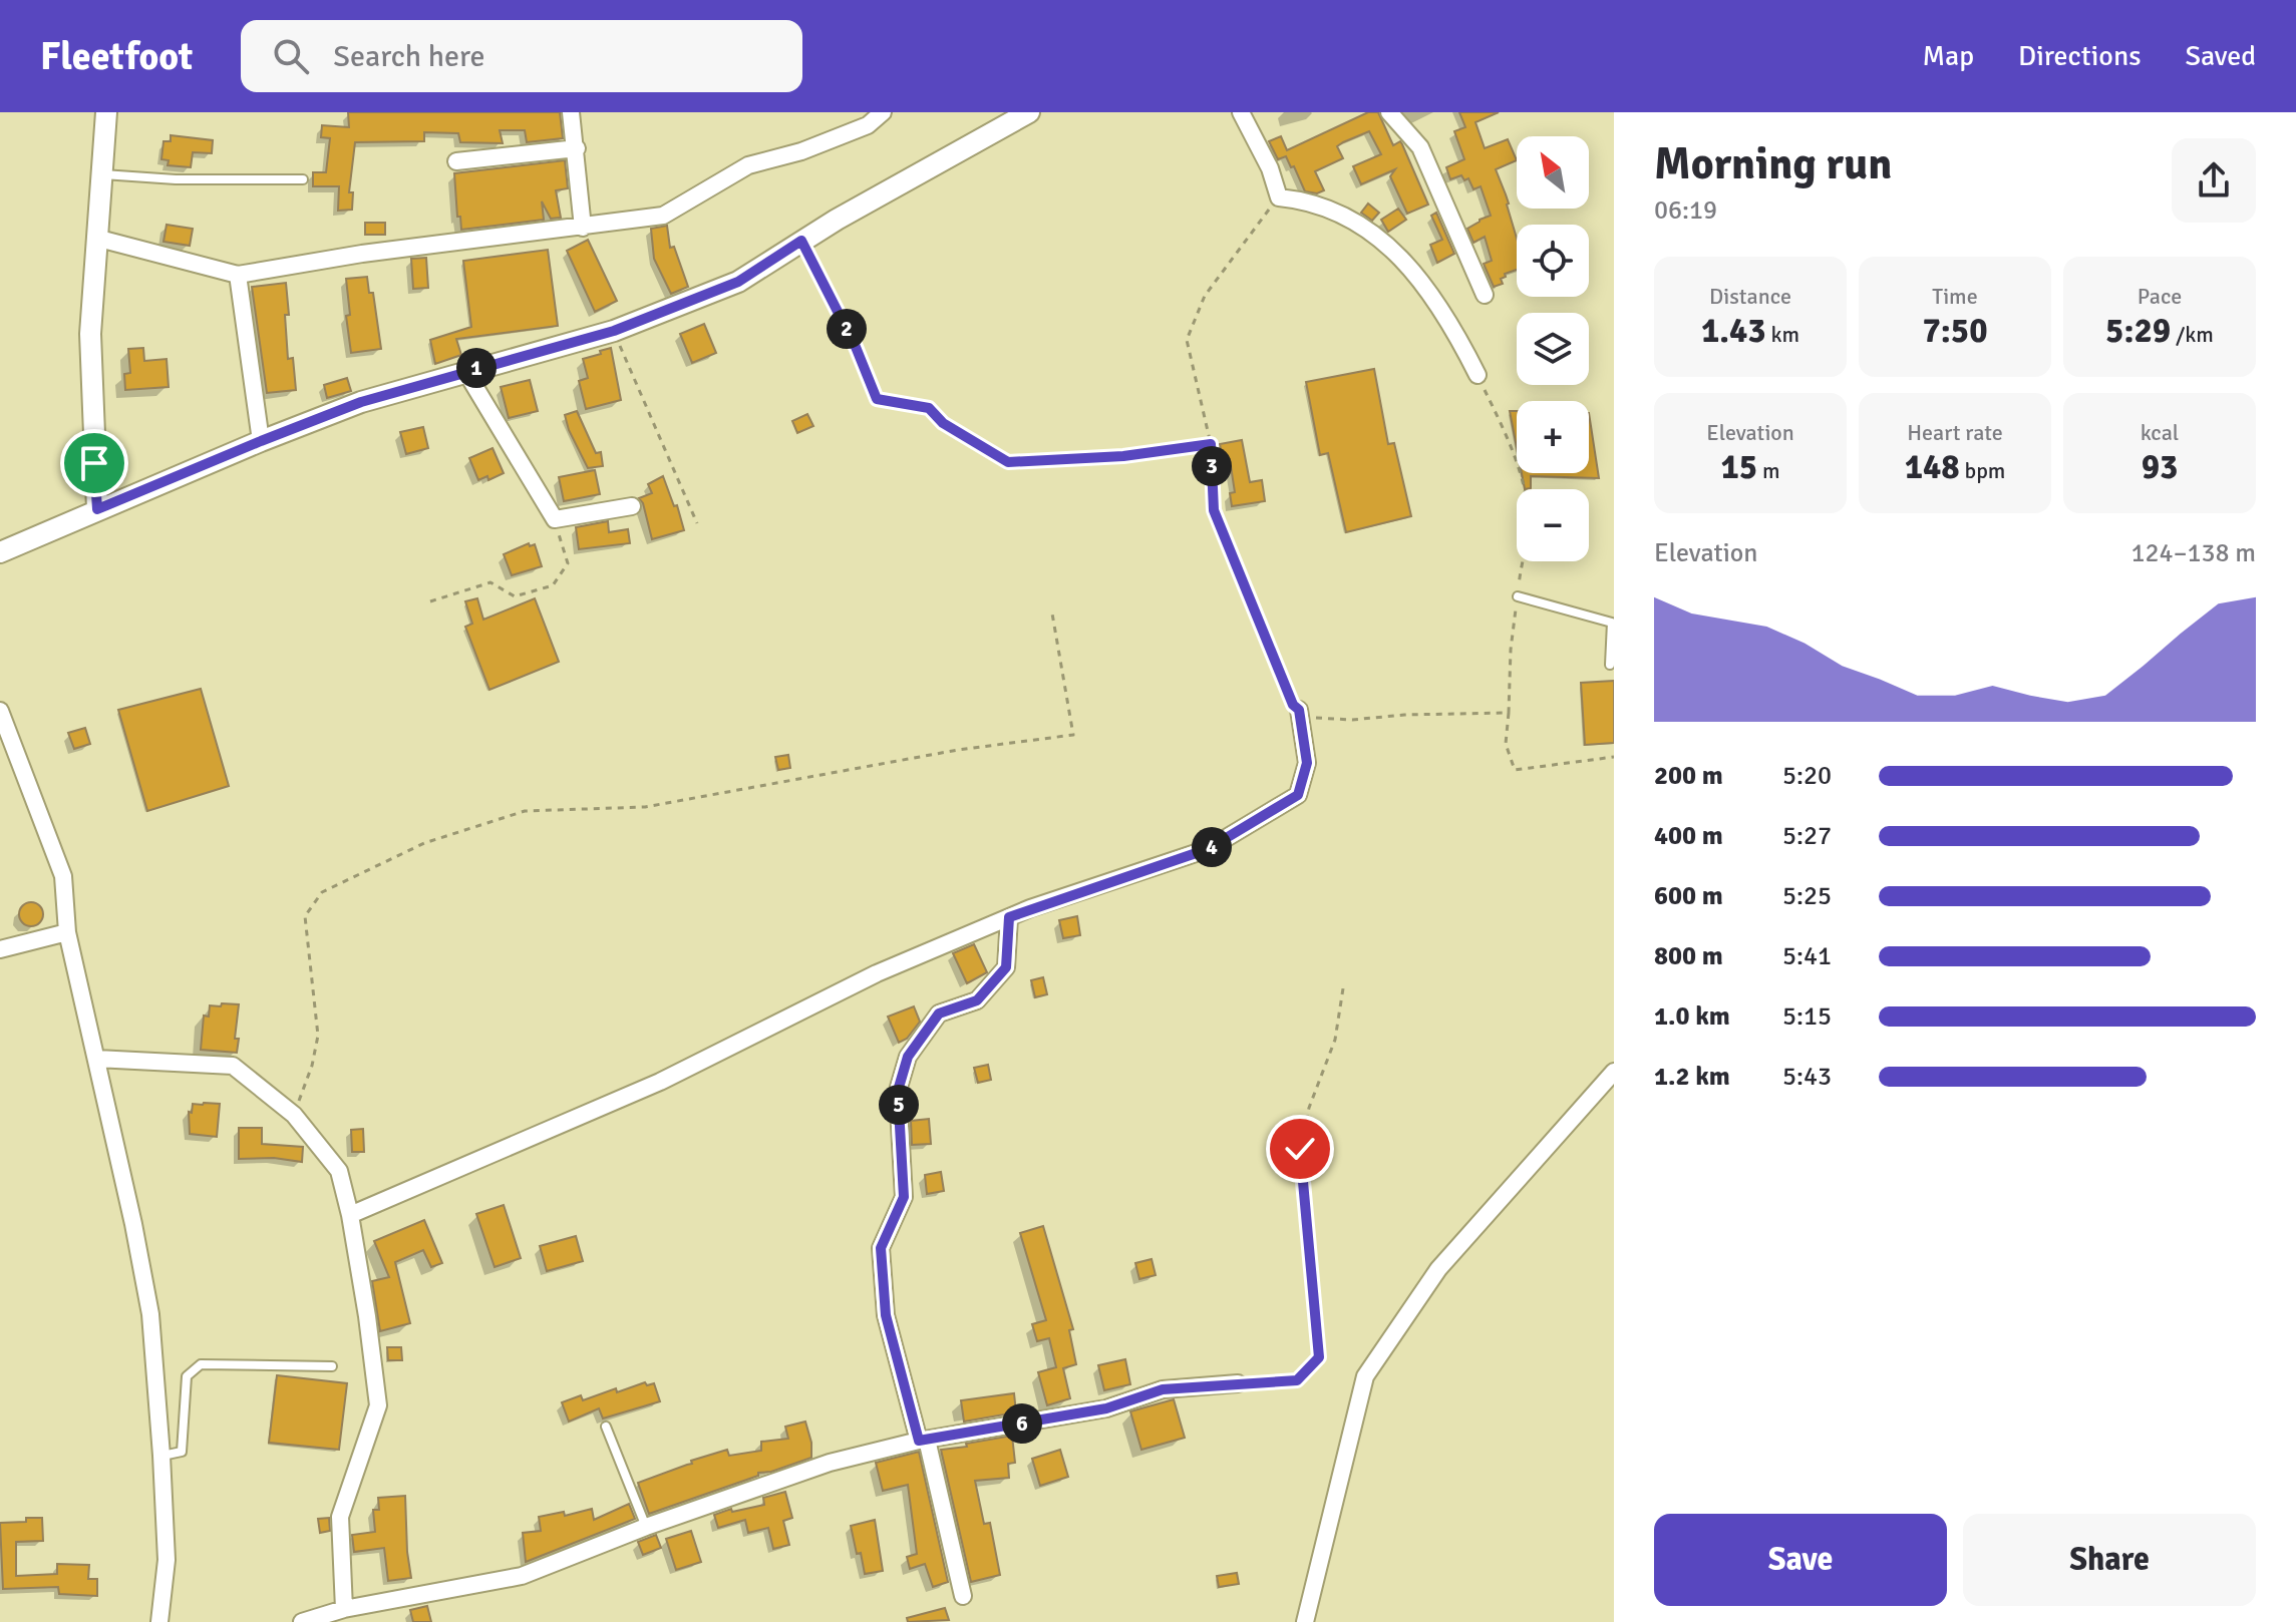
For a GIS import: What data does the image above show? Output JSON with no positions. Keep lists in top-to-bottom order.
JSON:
{
  "north": "top left",
  "page": {
    "header": "Fleetfoot",
    "search": "Search here",
    "nav": ["Map", "Directions", "Saved"],
    "heading": ["Morning run", "06:19"],
    "map_buttons": ["+", "−"],
    "stats": [
      ["Distance", "1.43 km"],
      ["Time", "7:50"],
      ["Pace", "5:29 /km"],
      ["Elevation", "15 m"],
      ["Heart rate", "148 bpm"],
      ["kcal", "93"]
    ],
    "pins": [
      "2",
      "1",
      "3",
      "4",
      "5",
      "6"
    ],
    "chart": ["Elevation", "124–138 m"],
    "list": [
      {
        "name": "200 m",
        "note": "5:20"
      },
      {
        "name": "400 m",
        "note": "5:27"
      },
      {
        "name": "600 m",
        "note": "5:25"
      },
      {
        "name": "800 m",
        "note": "5:41"
      },
      {
        "name": "1.0 km",
        "note": "5:15"
      },
      {
        "name": "1.2 km",
        "note": "5:43"
      }
    ],
    "buttons": ["Save", "Share"]
  }
}
